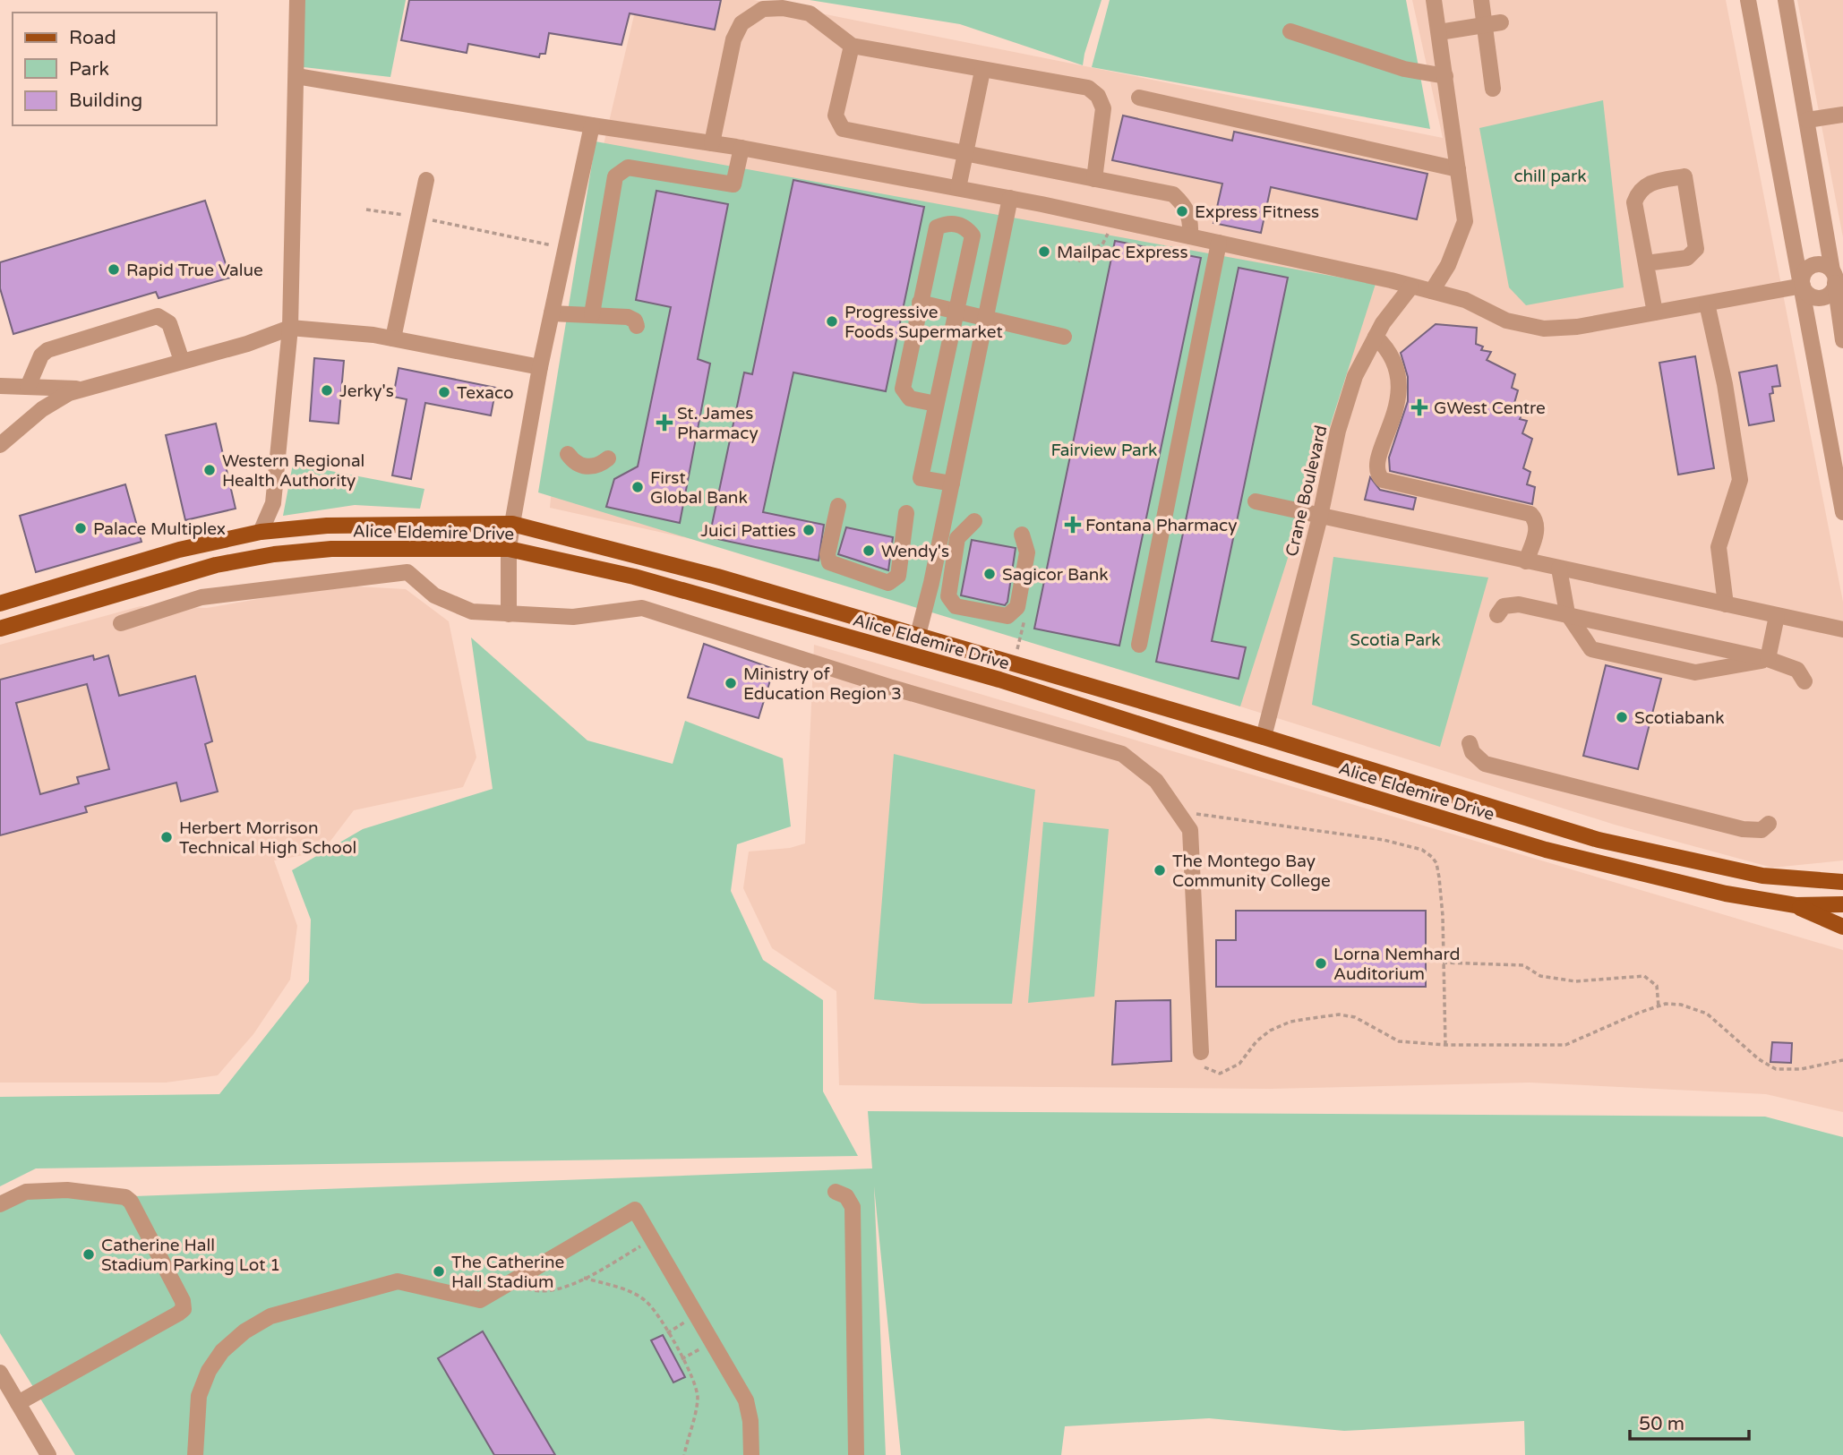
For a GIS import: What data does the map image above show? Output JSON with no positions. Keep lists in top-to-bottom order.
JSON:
{
  "streets": {
    "main road": ["Alice Eldemire Drive"],
    "lane": ["Crane Boulevard"]
  },
  "crossings": [
    ["Crane Boulevard", "Alice Eldemire Drive"]
  ],
  "parks": ["chill park", "Fairview Park", "Scotia Park"],
  "places": {
    "other": [
      "Express Fitness",
      "Mailpac Express",
      "Rapid True Value",
      "Progressive Foods Supermarket",
      "Jerky's",
      "Texaco",
      "Western Regional Health Authority",
      "First Global Bank",
      "Palace Multiplex",
      "Juici Patties",
      "Wendy's",
      "Sagicor Bank",
      "Ministry of Education Region 3",
      "Scotiabank",
      "Herbert Morrison Technical High School",
      "The Montego Bay Community College",
      "Lorna Nemhard Auditorium",
      "Catherine Hall Stadium Parking Lot 1",
      "The Catherine Hall Stadium"
    ],
    "health": ["GWest Centre", "St. James Pharmacy", "Fontana Pharmacy"]
  },
  "legend": ["Road", "Park", "Building"],
  "scale_bar": "50 m"
}
